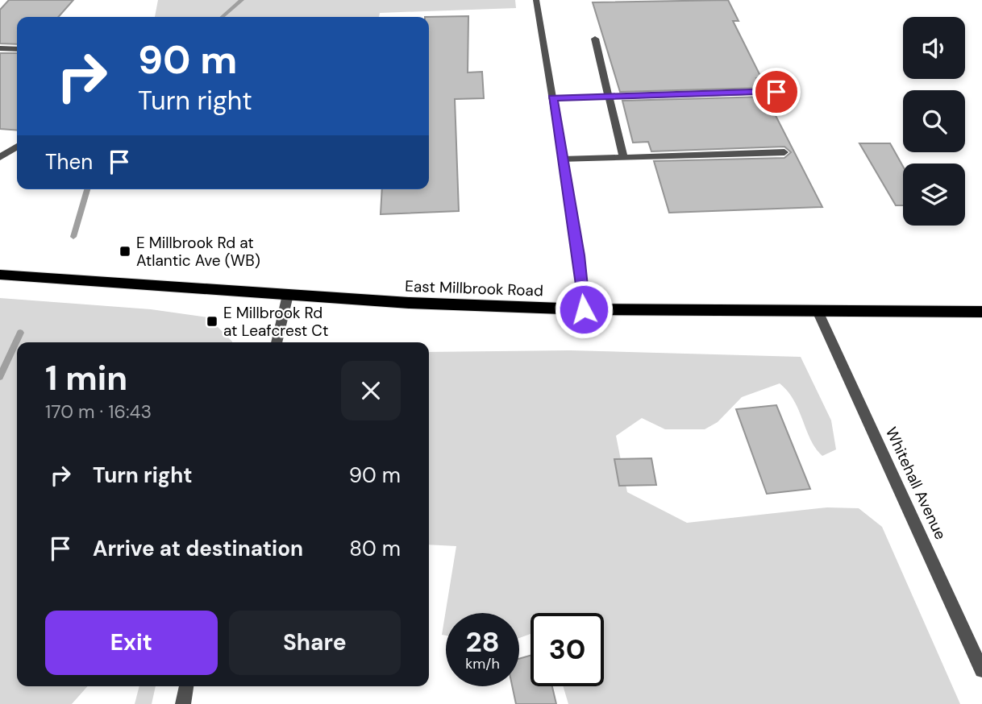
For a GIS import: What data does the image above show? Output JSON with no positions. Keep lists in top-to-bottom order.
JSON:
{
  "streets": {
    "main road": ["East Millbrook Road"],
    "street": ["Whitehall Avenue"]
  },
  "crossings": [
    ["East Millbrook Road", "Whitehall Avenue"]
  ],
  "places": {
    "transit": ["E Millbrook Rd at Atlantic Ave (WB)", "E Millbrook Rd at Leafcrest Ct"]
  },
  "page": {
    "turn": ["90 m", "Turn right"],
    "then": "Then",
    "heading": ["1 min", "170 m · 16:43"],
    "list": [
      {
        "name": "Turn right",
        "value": "90 m"
      },
      {
        "name": "Arrive at destination",
        "value": "80 m"
      }
    ],
    "buttons": ["Exit", "Share"],
    "speed": "28 km/h",
    "limit": "30"
  }
}
